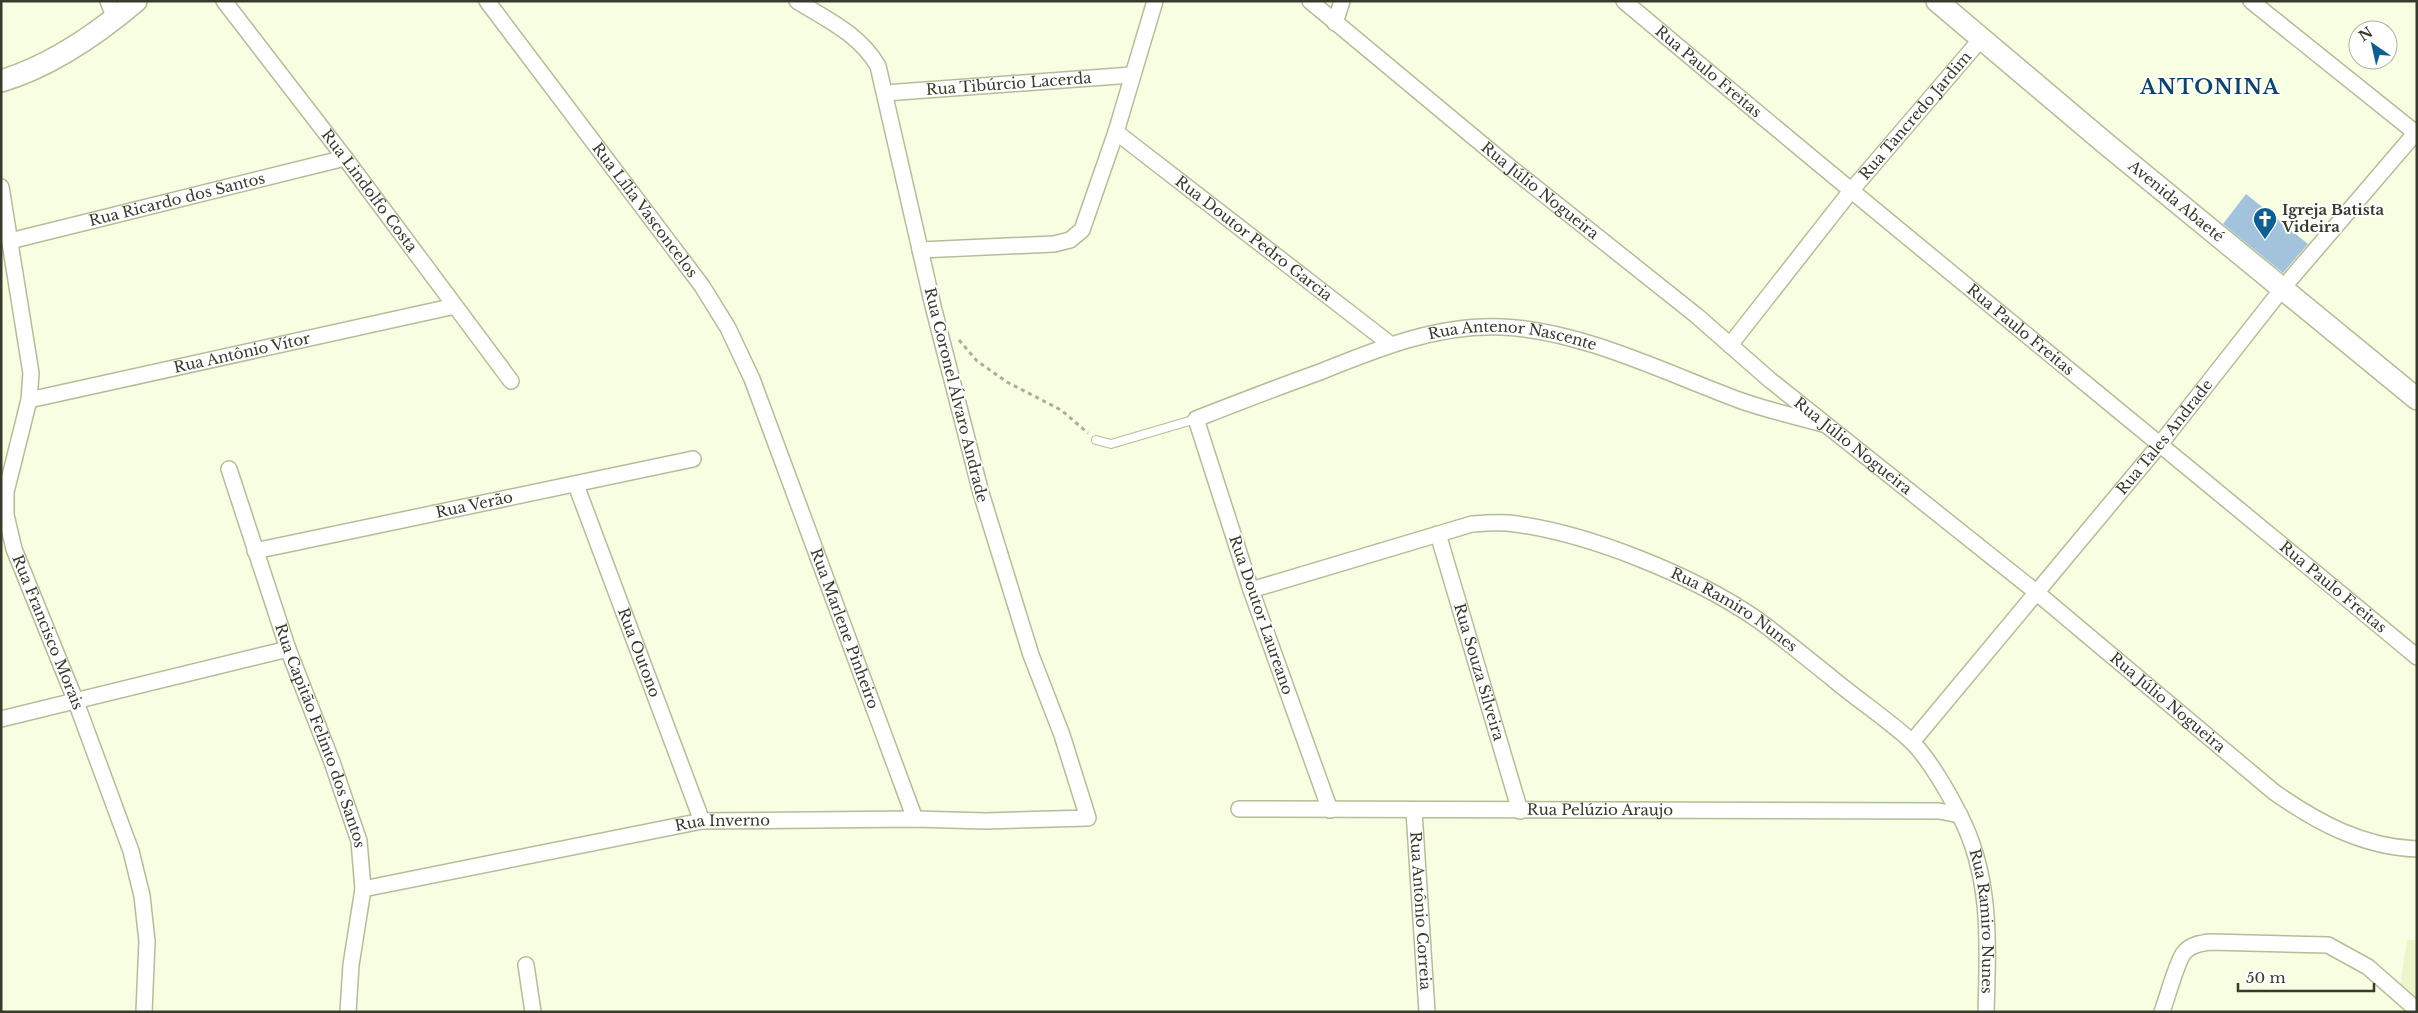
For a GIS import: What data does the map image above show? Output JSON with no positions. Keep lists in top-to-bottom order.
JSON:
{
  "streets": {
    "street": [
      "Rua Paulo Freitas",
      "Rua Tibúrcio Lacerda",
      "Rua Tancredo Jardim",
      "Rua Lindolfo Costa",
      "Rua Júlio Nogueira",
      "Rua Ricardo dos Santos",
      "Avenida Abaeté",
      "Rua Lília Vasconcelos",
      "Rua Doutor Pedro Garcia",
      "Rua Antenor Nascente",
      "Rua Antônio Vítor",
      "Rua Coronel Álvaro Andrade",
      "Rua Tales Andrade",
      "Rua Verão",
      "Rua Ramiro Nunes",
      "Rua Doutor Laureano",
      "Rua Marlene Pinheiro",
      "Rua Francisco Morais",
      "Rua Outono",
      "Rua Souza Silveira",
      "Rua Capitão Felinto dos Santos",
      "Rua Pelúzio Araujo",
      "Rua Inverno",
      "Rua Antônio Correia"
    ]
  },
  "crossings": [
    ["Rua Paulo Freitas", "Rua Tancredo Jardim"],
    ["Rua Paulo Freitas", "Rua Tales Andrade"],
    ["Rua Tibúrcio Lacerda", "Rua Coronel Álvaro Andrade"],
    ["Rua Tancredo Jardim", "Rua Júlio Nogueira"],
    ["Rua Tancredo Jardim", "Avenida Abaeté"],
    ["Rua Lindolfo Costa", "Rua Ricardo dos Santos"],
    ["Rua Lindolfo Costa", "Rua Antônio Vítor"],
    ["Rua Júlio Nogueira", "Rua Antenor Nascente"],
    ["Rua Júlio Nogueira", "Rua Tales Andrade"],
    ["Rua Ricardo dos Santos", "Rua Francisco Morais"],
    ["Avenida Abaeté", "Rua Tales Andrade"],
    ["Rua Lília Vasconcelos", "Rua Marlene Pinheiro"],
    ["Rua Doutor Pedro Garcia", "Rua Antenor Nascente"],
    ["Rua Antenor Nascente", "Rua Doutor Laureano"],
    ["Rua Antônio Vítor", "Rua Francisco Morais"],
    ["Rua Coronel Álvaro Andrade", "Rua Inverno"],
    ["Rua Tales Andrade", "Rua Ramiro Nunes"],
    ["Rua Verão", "Rua Outono"],
    ["Rua Verão", "Rua Capitão Felinto dos Santos"],
    ["Rua Ramiro Nunes", "Rua Doutor Laureano"],
    ["Rua Ramiro Nunes", "Rua Souza Silveira"],
    ["Rua Ramiro Nunes", "Rua Pelúzio Araujo"],
    ["Rua Doutor Laureano", "Rua Pelúzio Araujo"],
    ["Rua Marlene Pinheiro", "Rua Inverno"],
    ["Rua Outono", "Rua Inverno"],
    ["Rua Souza Silveira", "Rua Pelúzio Araujo"],
    ["Rua Capitão Felinto dos Santos", "Rua Inverno"],
    ["Rua Pelúzio Araujo", "Rua Antônio Correia"]
  ],
  "districts": ["ANTONINA"],
  "places": {
    "church": ["Igreja Batista Videira"]
  },
  "scale_bar": "50 m",
  "north": "top left"
}
